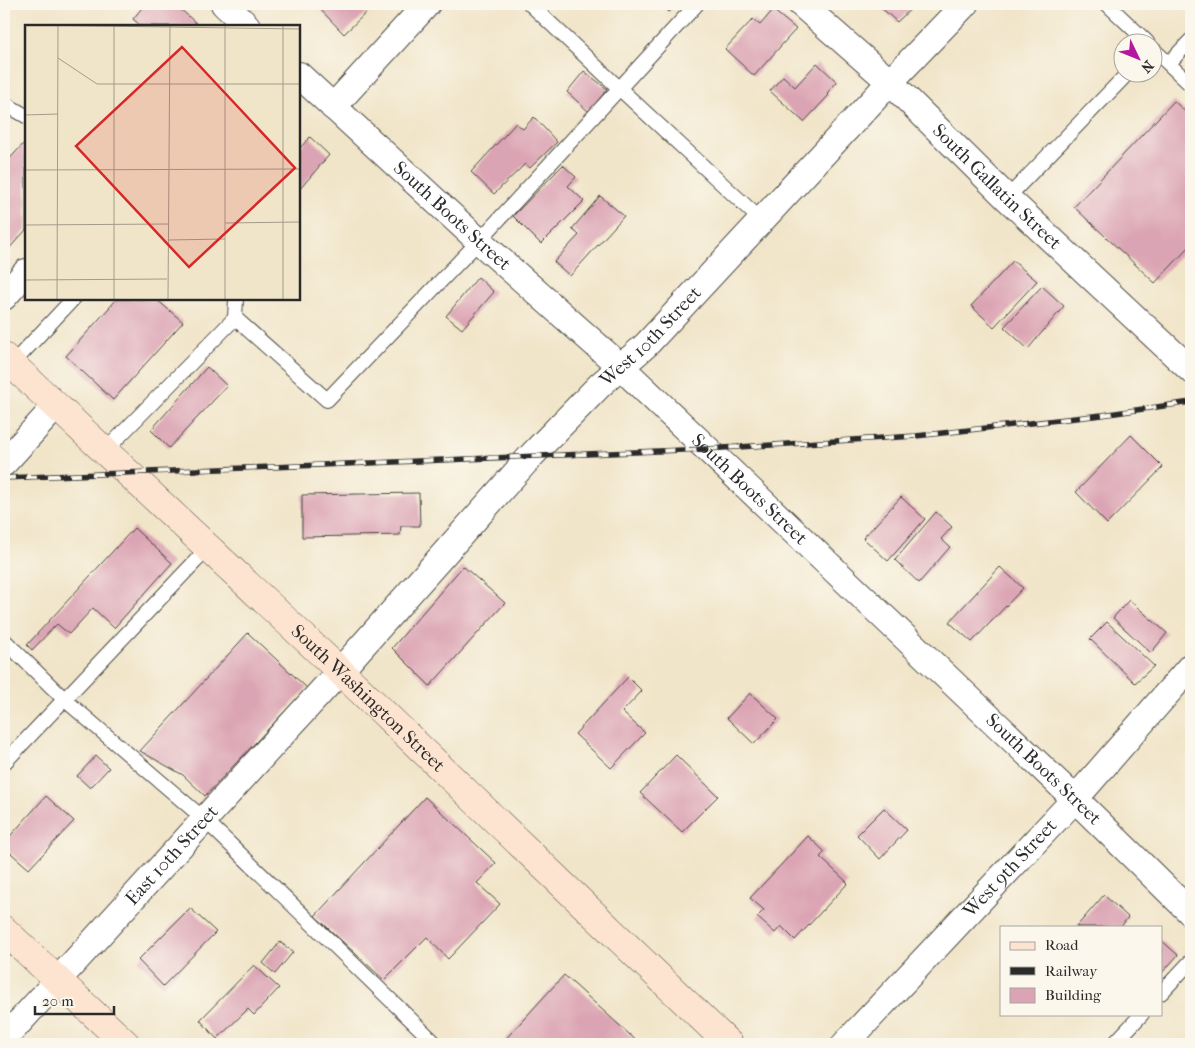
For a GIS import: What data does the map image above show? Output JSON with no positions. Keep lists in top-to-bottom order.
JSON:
{
  "streets": {
    "main road": ["South Washington Street"],
    "street": [
      "South Gallatin Street",
      "South Boots Street",
      "West 10th Street",
      "East 10th Street",
      "West 9th Street"
    ]
  },
  "crossings": [
    ["South Gallatin Street", "West 10th Street"],
    ["South Boots Street", "West 10th Street"],
    ["South Boots Street", "West 9th Street"],
    ["West 10th Street", "South Washington Street"],
    ["West 10th Street", "East 10th Street"],
    ["South Washington Street", "East 10th Street"]
  ],
  "legend": ["Road", "Railway", "Building"],
  "scale_bar": "20 m",
  "north": "bottom right"
}
